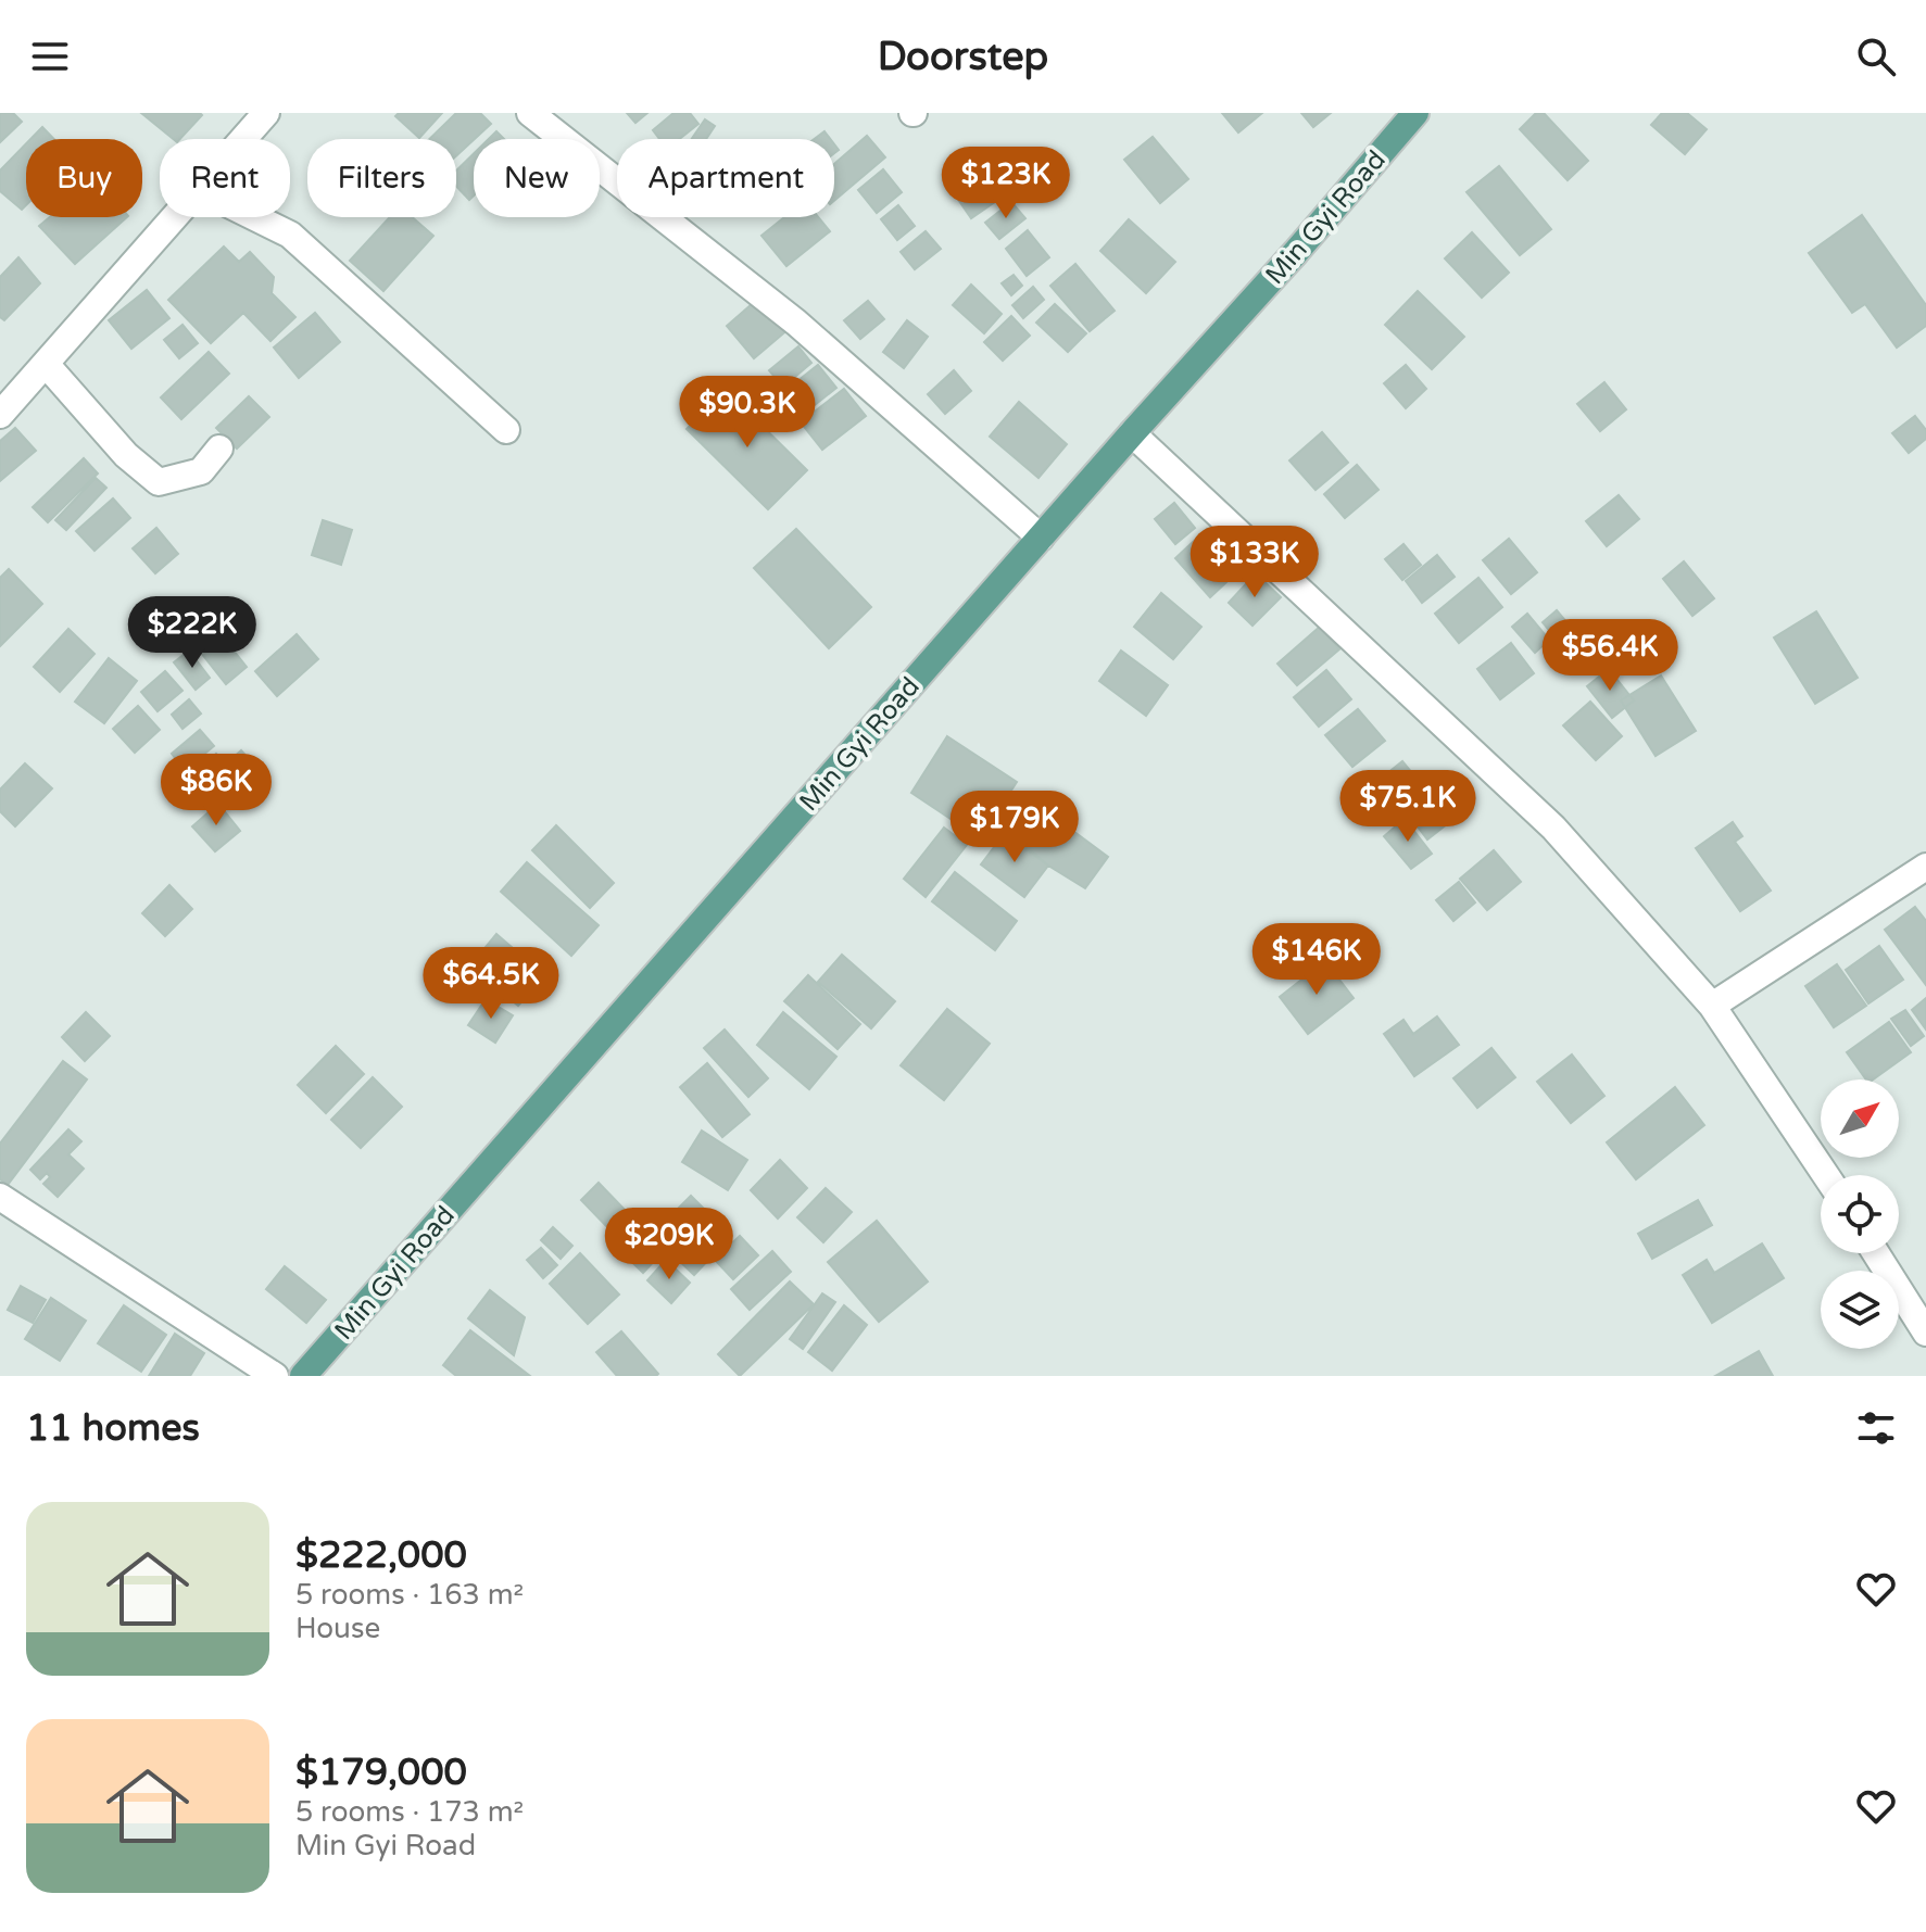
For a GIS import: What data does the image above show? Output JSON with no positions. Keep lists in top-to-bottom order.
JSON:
{
  "streets": {
    "main road": ["Min Gyi Road"]
  },
  "north": "top right",
  "page": {
    "header": "Doorstep",
    "chip": [
      "Buy",
      "Rent",
      "Filters",
      "New",
      "Apartment"
    ],
    "price": [
      "$123K",
      "$90.3K",
      "$133K",
      "$222K",
      "$56.4K",
      "$86K",
      "$75.1K",
      "$179K",
      "$146K",
      "$64.5K",
      "$209K"
    ],
    "heading": "11 homes",
    "list": [
      {
        "name": "$222,000",
        "note": "5 rooms · 163 m² · House"
      },
      {
        "name": "$179,000",
        "note": "5 rooms · 173 m² · Min Gyi Road"
      }
    ]
  }
}
